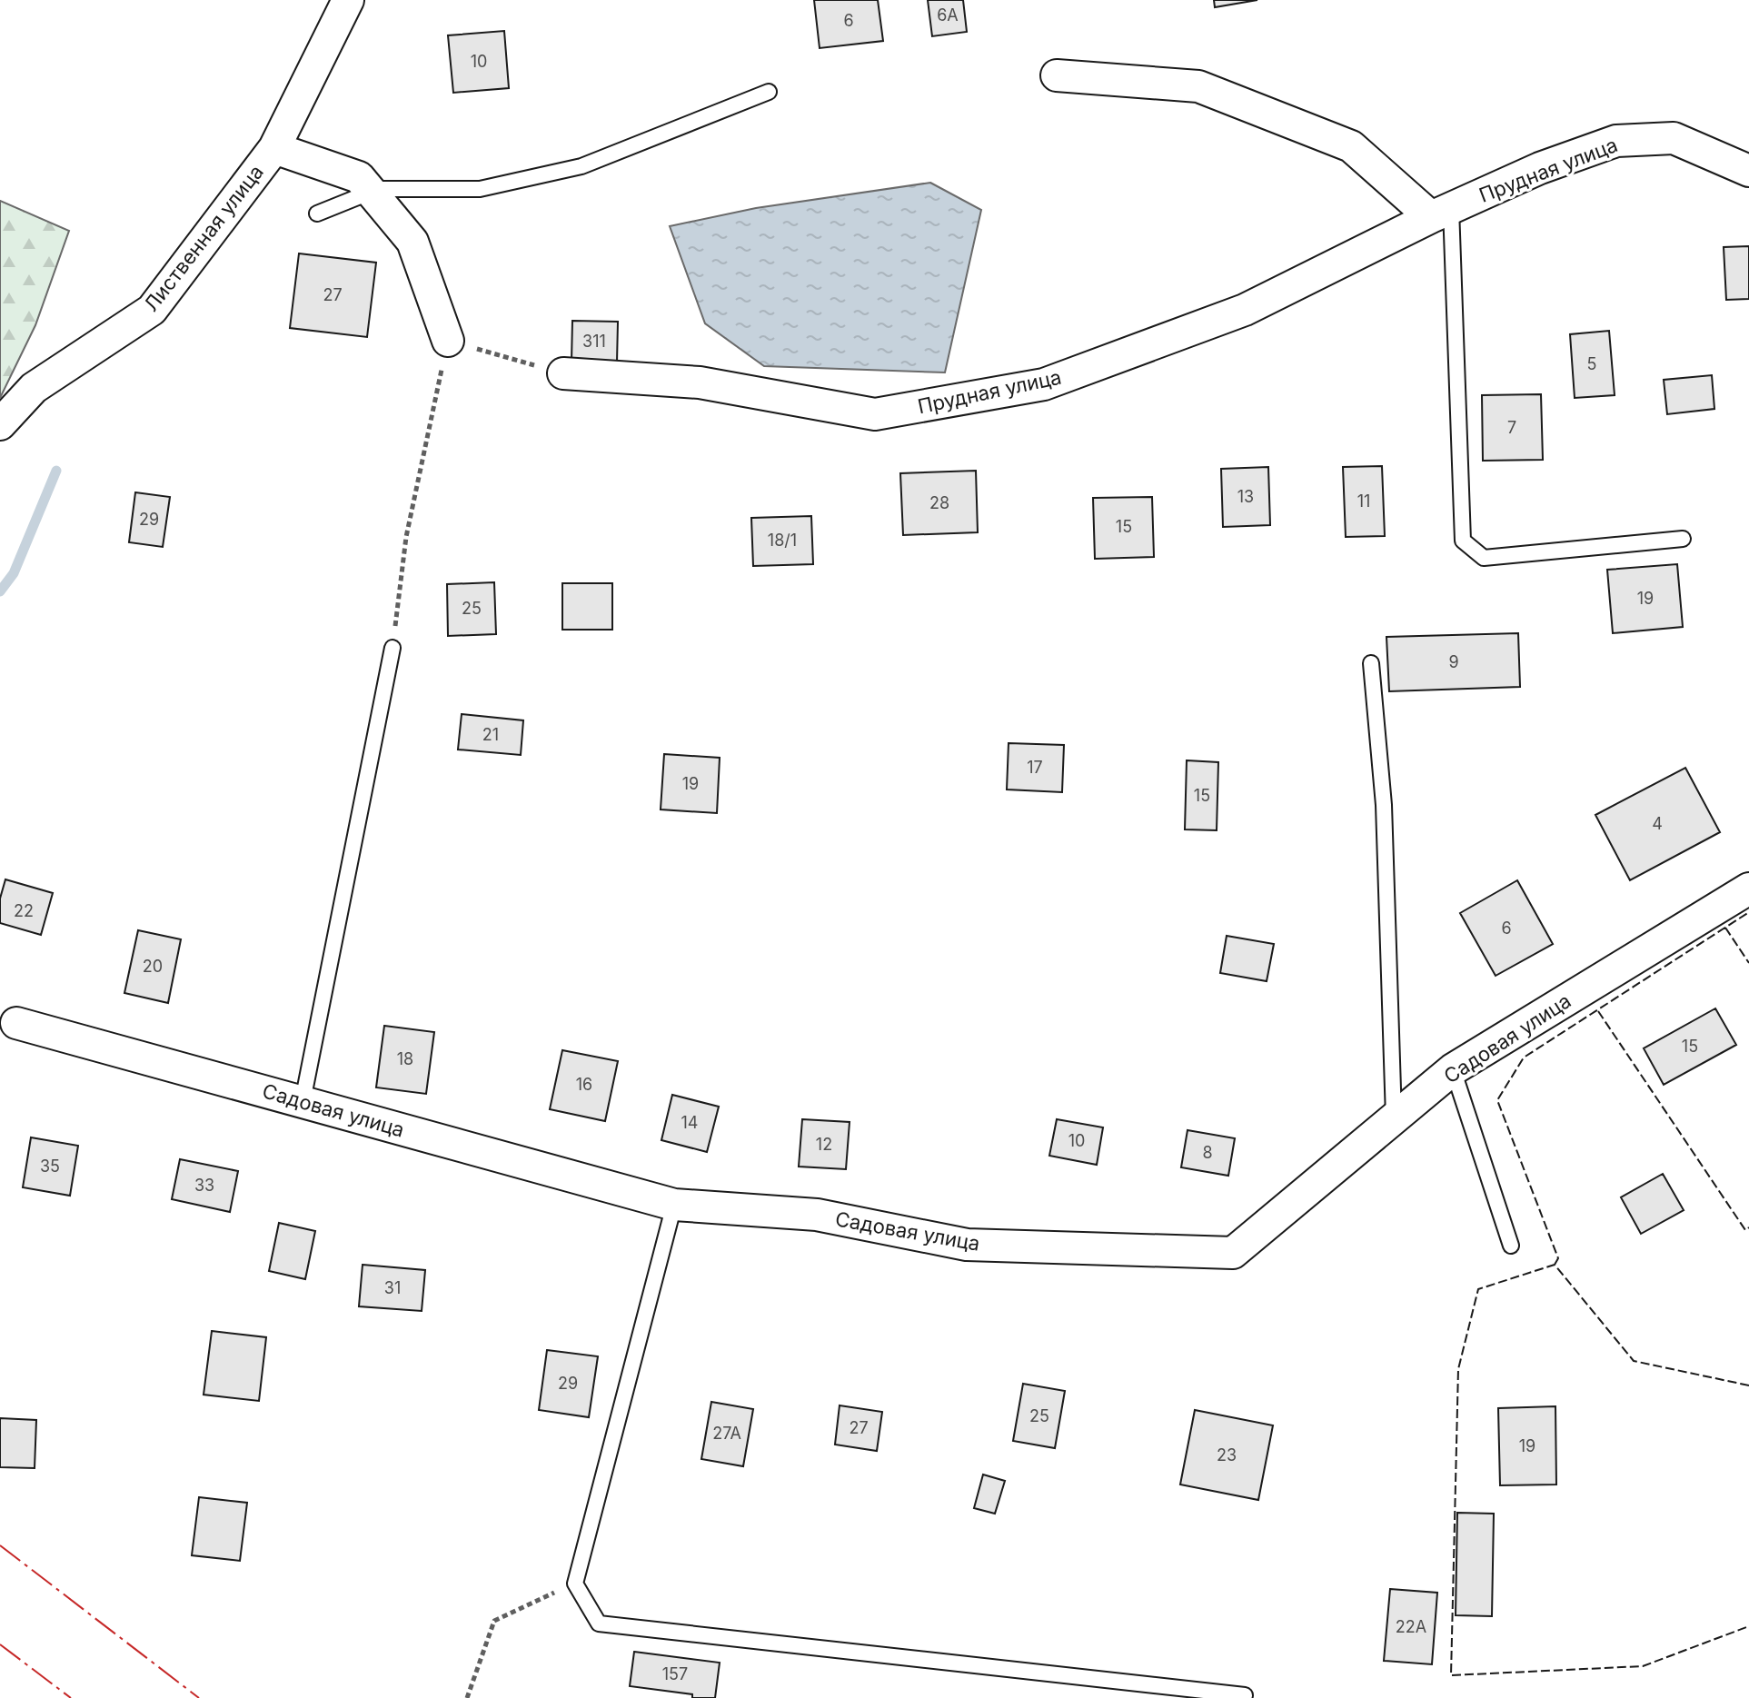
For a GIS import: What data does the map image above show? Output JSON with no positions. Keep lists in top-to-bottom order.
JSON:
{
  "streets": {
    "street": ["Прудная улица", "Лиственная улица", "Садовая улица"]
  },
  "house_numbers": [
    "6А",
    "6",
    "10",
    "27",
    "311",
    "5",
    "7",
    "13",
    "11",
    "28",
    "29",
    "15",
    "18/1",
    "19",
    "25",
    "9",
    "21",
    "17",
    "19",
    "15",
    "4",
    "22",
    "6",
    "20",
    "15",
    "18",
    "16",
    "14",
    "10",
    "12",
    "8",
    "35",
    "33",
    "31",
    "29",
    "25",
    "27",
    "27А",
    "19",
    "23",
    "22А",
    "157"
  ]
}
